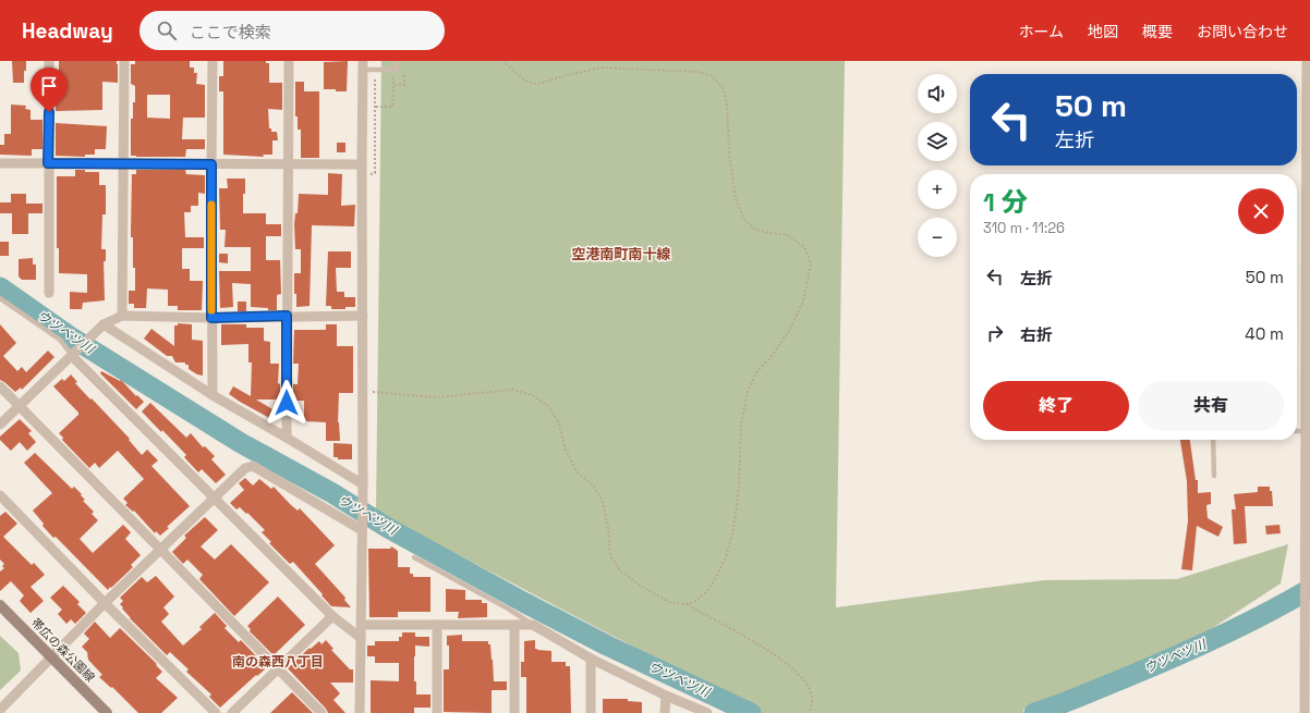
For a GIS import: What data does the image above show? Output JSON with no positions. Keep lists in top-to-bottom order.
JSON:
{
  "streets": {
    "main road": ["帯広の森公園線"]
  },
  "districts": ["空港南町南十線", "南の森西八丁目"],
  "water": ["ウツベツ川"],
  "page": {
    "header": "Headway",
    "search": "ここで検索",
    "nav": [
      "ホーム",
      "地図",
      "概要",
      "お問い合わせ"
    ],
    "map_buttons": ["+", "−"],
    "turn": ["50 m", "左折"],
    "heading": ["1 分", "310 m · 11:26"],
    "list": [
      {
        "name": "左折",
        "value": "50 m"
      },
      {
        "name": "右折",
        "value": "40 m"
      }
    ],
    "buttons": ["終了", "共有"]
  }
}
